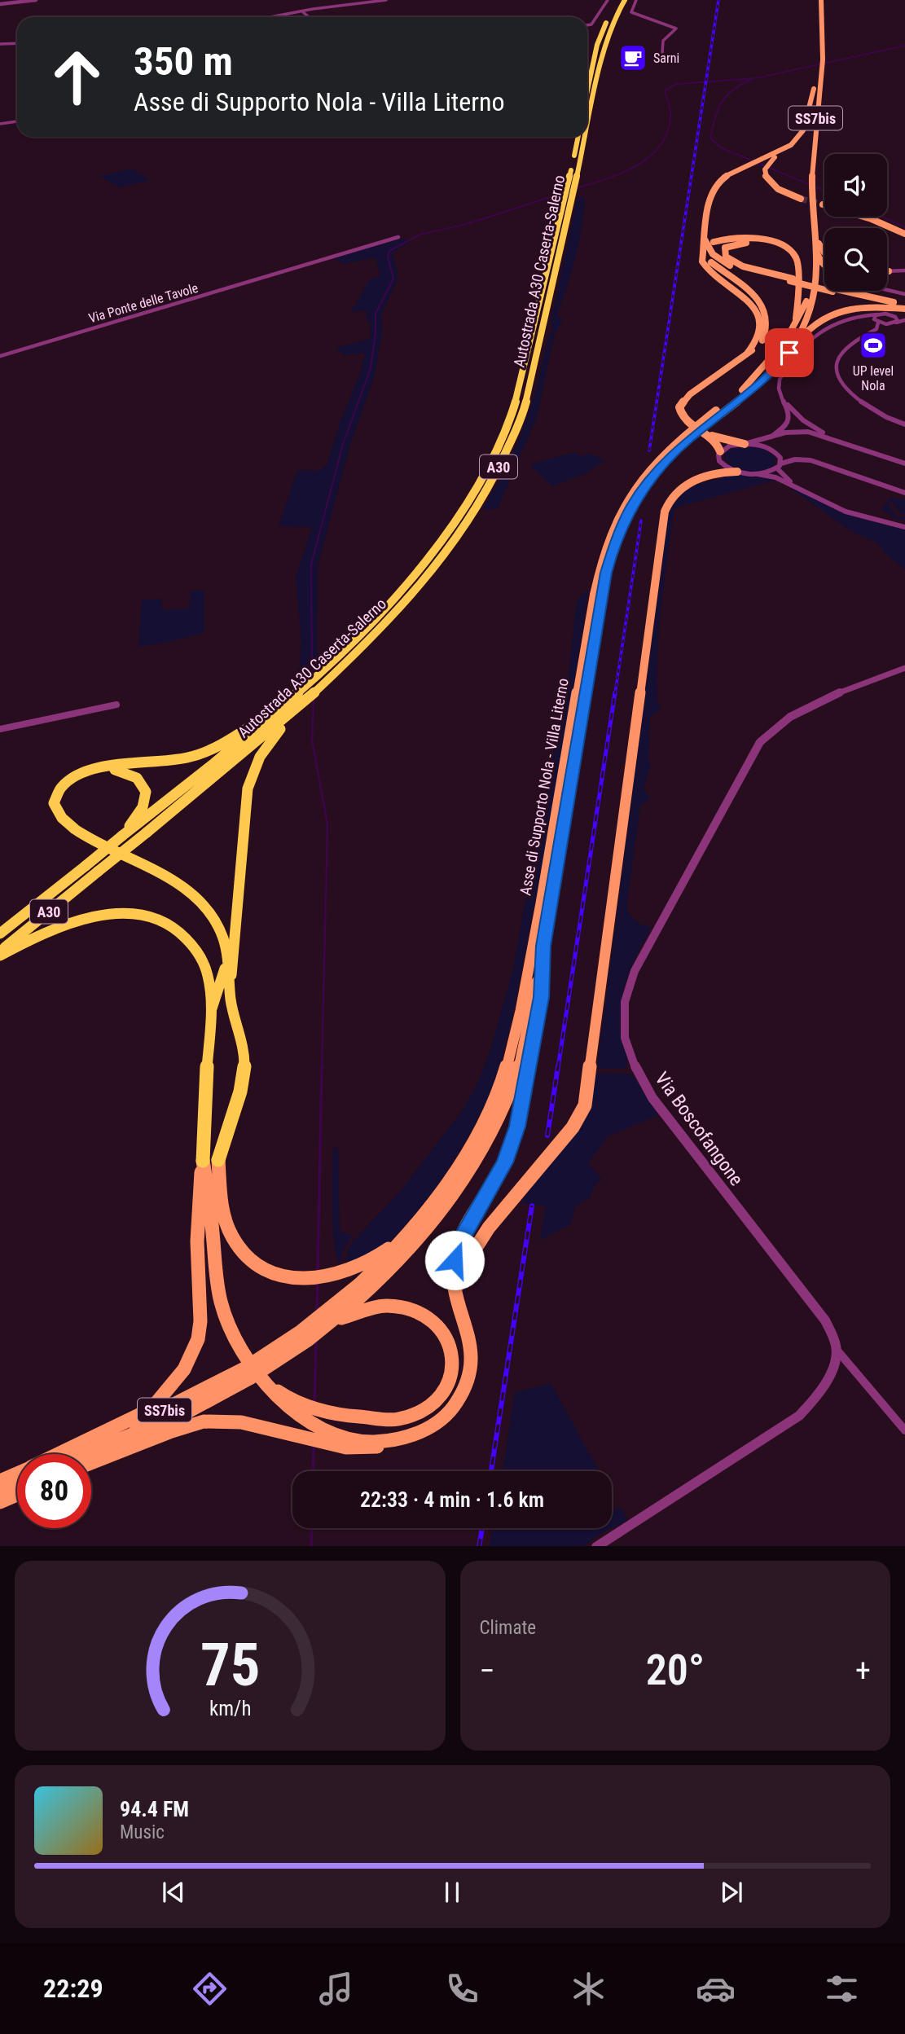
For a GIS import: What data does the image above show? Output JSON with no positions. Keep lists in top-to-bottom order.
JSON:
{
  "streets": {
    "highway": [
      "SS7bis",
      "Autostrada A30 Caserta-Salerno",
      "A30",
      "Asse di Supporto Nola - Villa Literno"
    ],
    "street": ["Via Ponte delle Tavole", "Via Boscofangone"]
  },
  "crossings": [
    ["SS7bis", "Asse di Supporto Nola - Villa Literno"]
  ],
  "places": {
    "cafe": ["Sarni"],
    "sports": ["UP level Nola"]
  },
  "page": {
    "turn": ["350 m", "Asse di Supporto Nola - Villa Literno"],
    "limit": "80",
    "trip": "22:33 · 4 min · 1.6 km",
    "tile": "Climate",
    "heat": ["−", "20°", "+"],
    "song": ["94.4 FM", "Music"],
    "tabs": "22:29",
    "gauge": ["75", "km/h"]
  }
}
